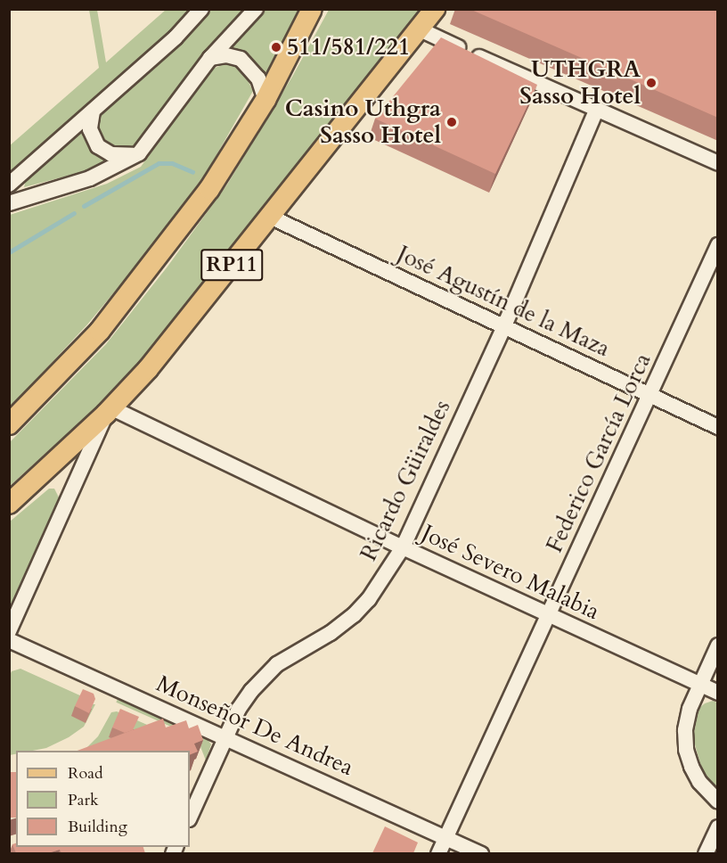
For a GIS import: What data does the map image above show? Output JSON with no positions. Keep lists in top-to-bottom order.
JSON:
{
  "streets": {
    "main road": ["RP11"],
    "street": [
      "José Agustín de la Maza",
      "Federico García Lorca",
      "Ricardo Güiraldes",
      "José Severo Malabia",
      "Monseñor De Andrea"
    ]
  },
  "crossings": [
    ["RP11", "José Agustín de la Maza"],
    ["RP11", "José Severo Malabia"],
    ["José Agustín de la Maza", "Federico García Lorca"],
    ["José Agustín de la Maza", "Ricardo Güiraldes"],
    ["Federico García Lorca", "José Severo Malabia"],
    ["Federico García Lorca", "Monseñor De Andrea"],
    ["Ricardo Güiraldes", "José Severo Malabia"],
    ["Ricardo Güiraldes", "Monseñor De Andrea"]
  ],
  "places": ["511/581/221", "UTHGRA Sasso Hotel", "Casino Uthgra Sasso Hotel"],
  "legend": ["Road", "Park", "Building"]
}
